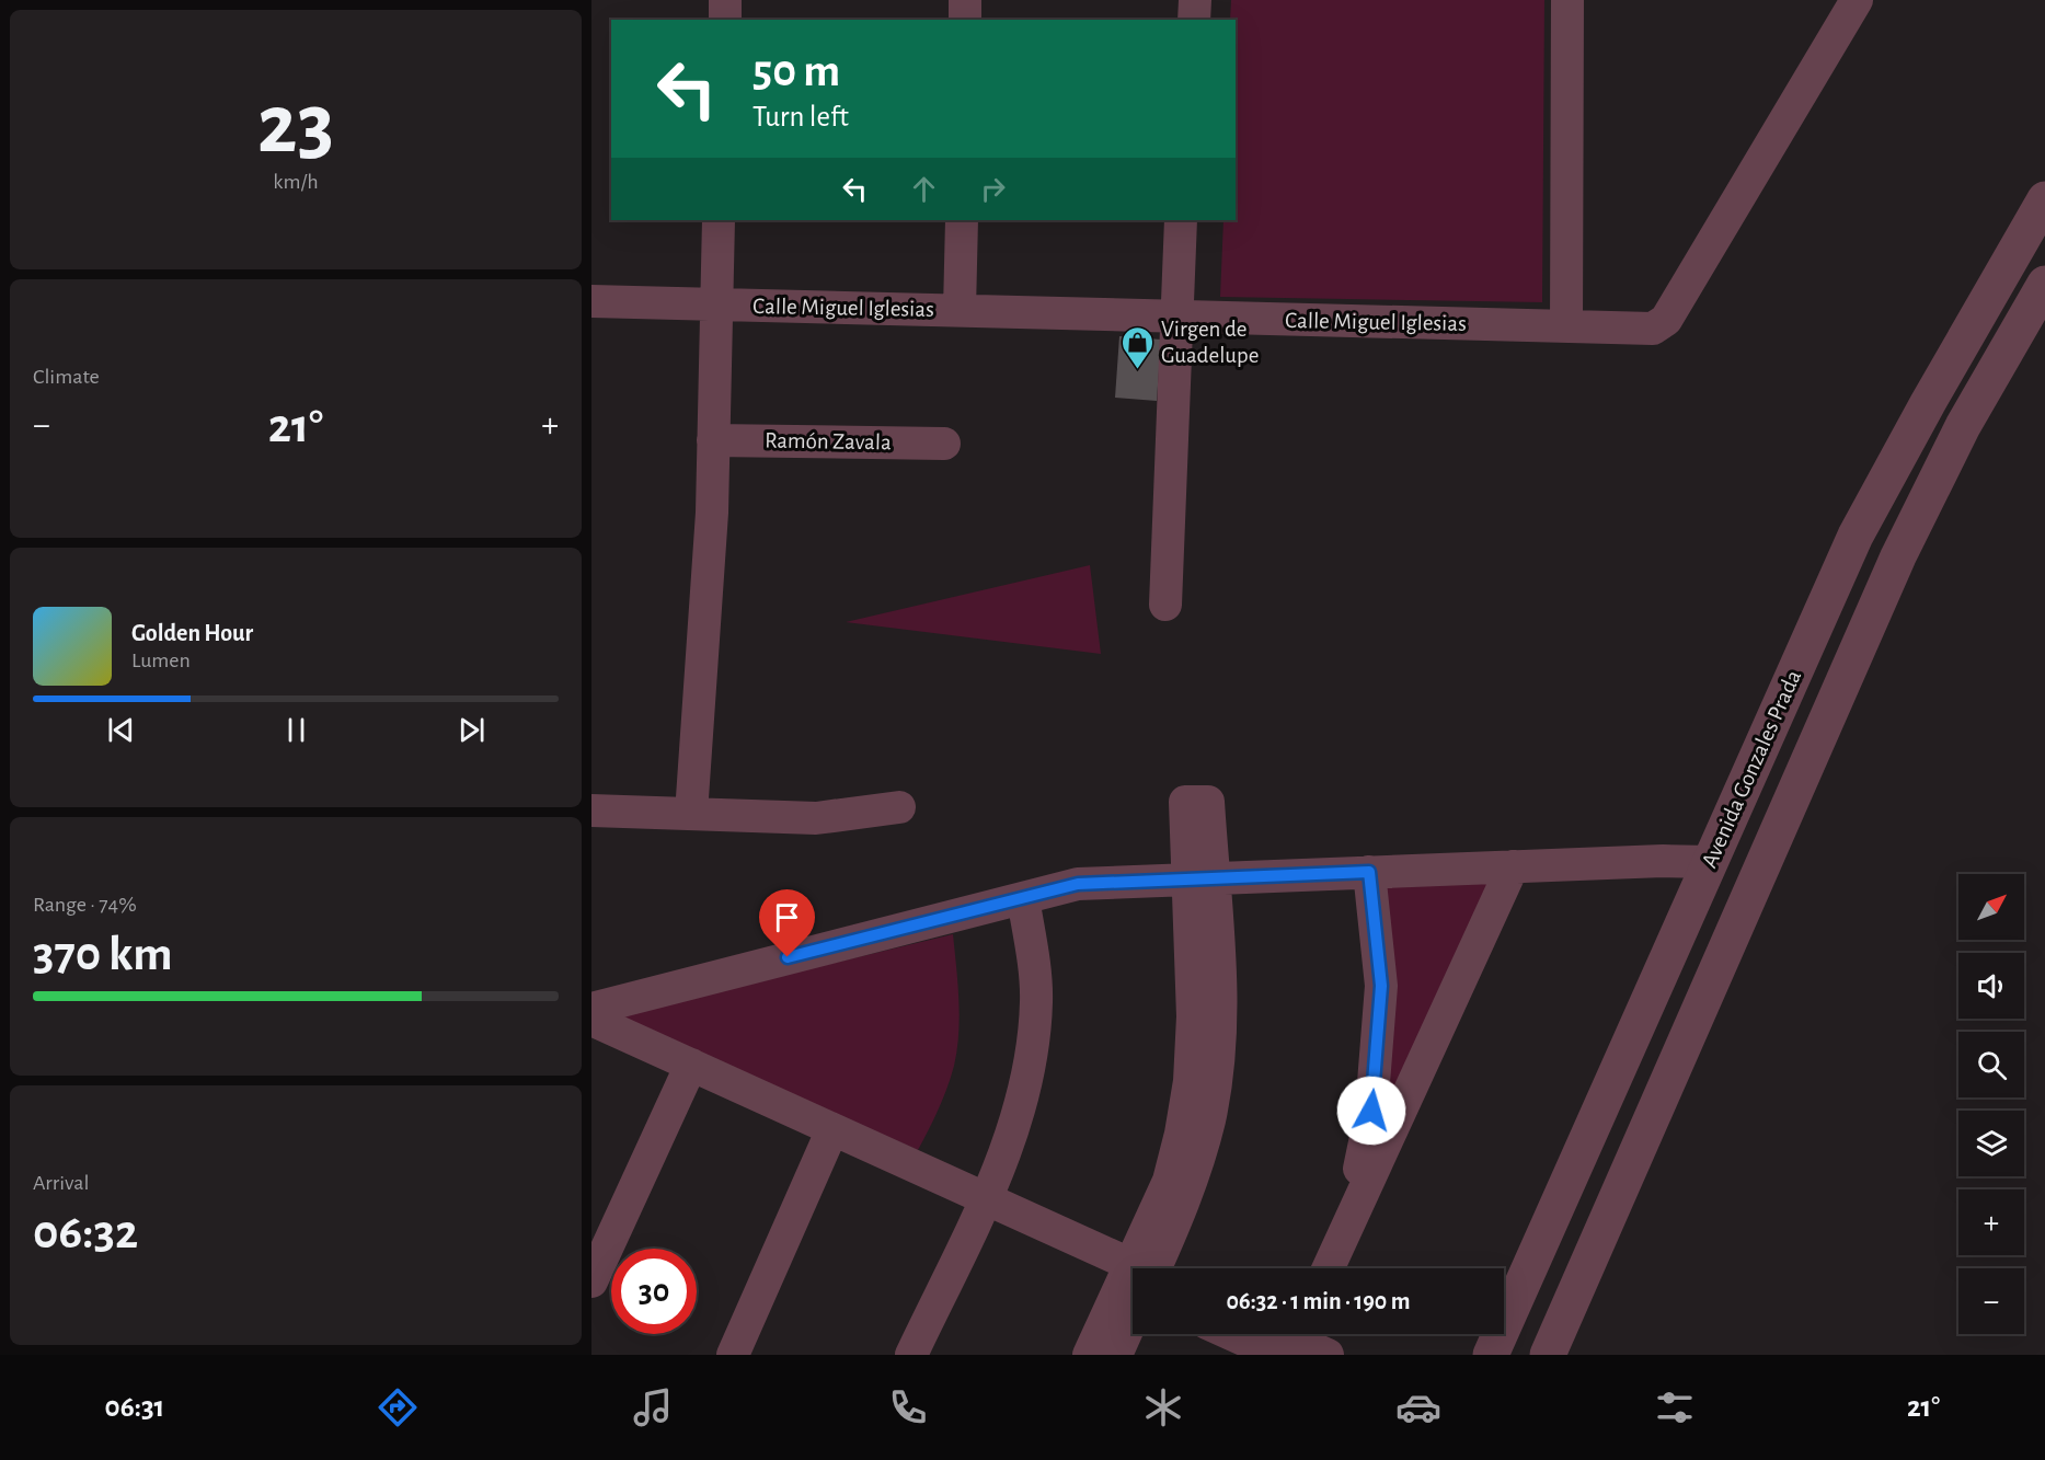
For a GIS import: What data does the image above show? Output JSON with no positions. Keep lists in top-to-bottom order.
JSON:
{
  "streets": {
    "street": ["Calle Miguel Iglesias", "Ramón Zavala", "Avenida Gonzales Prada"]
  },
  "places": {
    "shop": ["Virgen de Guadelupe"]
  },
  "north": "top right",
  "page": {
    "tile": [
      ["23", "km/h"],
      "Climate",
      ["Range · 74%", "370 km"],
      ["Arrival", "06:32"]
    ],
    "turn": ["50 m", "Turn left"],
    "heat": ["−", "21°", "+"],
    "song": ["Golden Hour", "Lumen"],
    "map_buttons": ["+", "−"],
    "limit": "30",
    "trip": "06:32 · 1 min · 190 m",
    "tabs": ["06:31", "21°"]
  }
}
